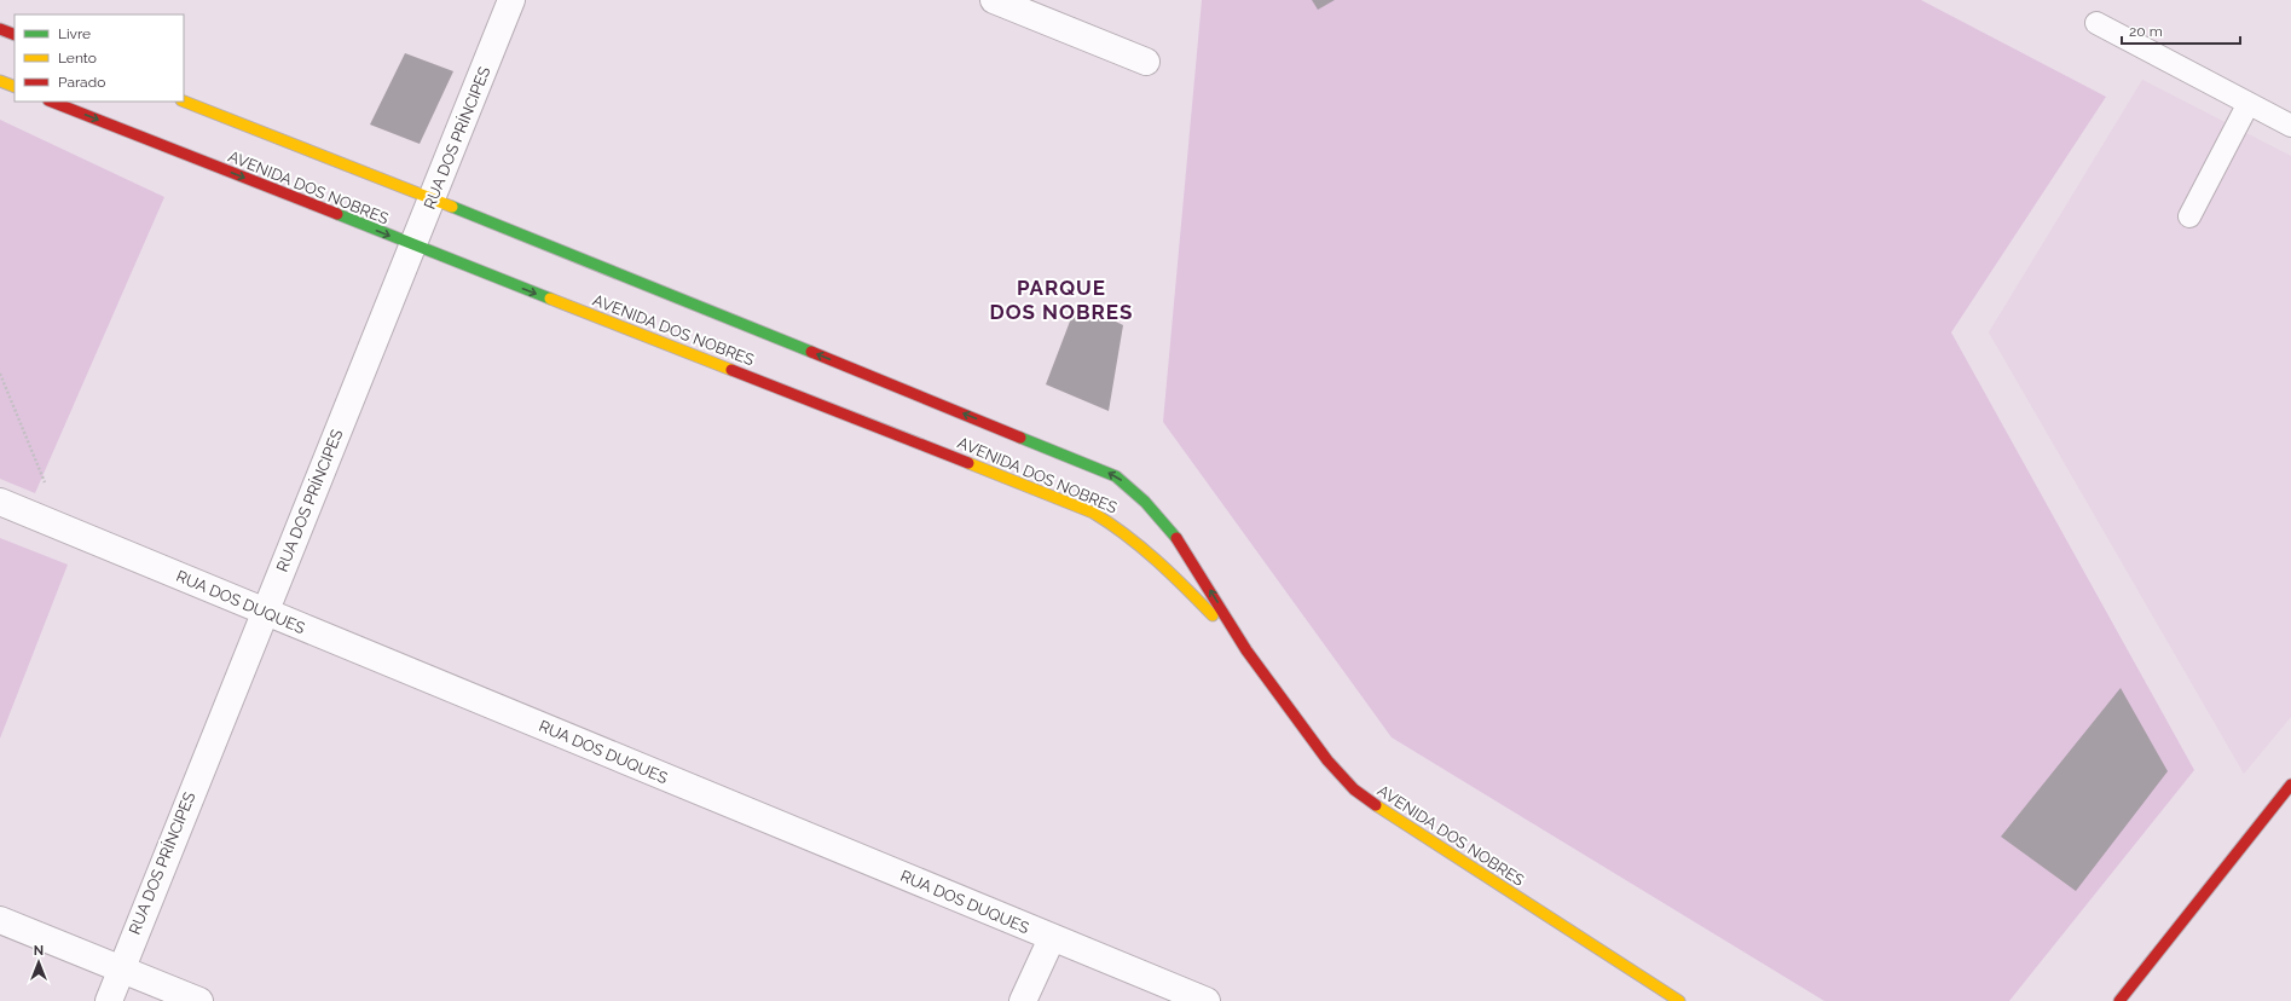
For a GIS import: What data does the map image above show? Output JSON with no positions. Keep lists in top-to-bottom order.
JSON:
{
  "streets": {
    "main road": ["AVENIDA DOS NOBRES"],
    "street": ["RUA DOS PRÍNCIPES", "RUA DOS DUQUES"]
  },
  "crossings": [
    ["RUA DOS PRÍNCIPES", "AVENIDA DOS NOBRES"],
    ["RUA DOS PRÍNCIPES", "RUA DOS DUQUES"]
  ],
  "districts": ["PARQUE DOS NOBRES"],
  "legend": ["Livre", "Lento", "Parado"],
  "scale_bar": "20 m",
  "north": "top"
}
